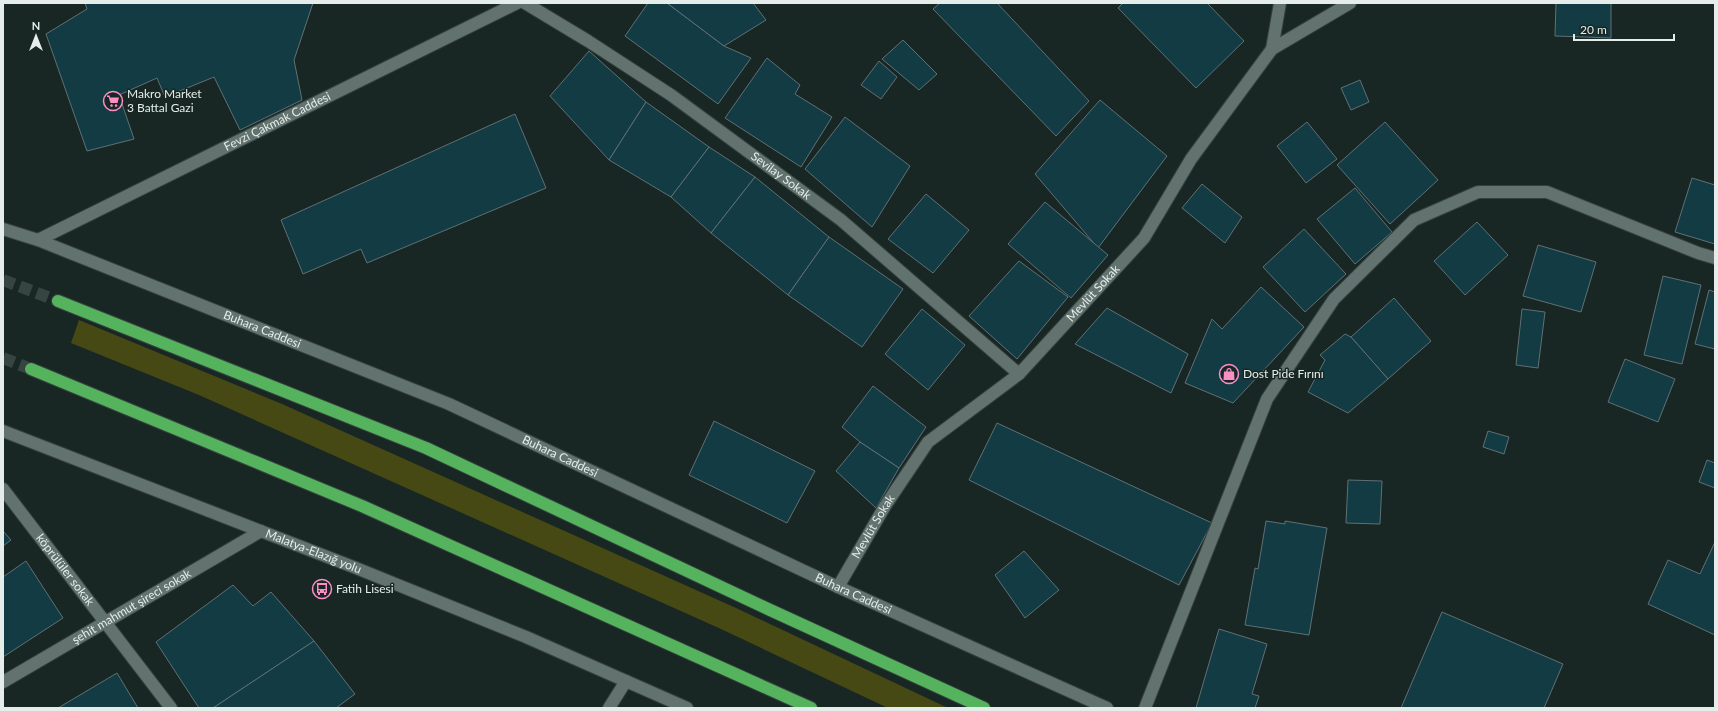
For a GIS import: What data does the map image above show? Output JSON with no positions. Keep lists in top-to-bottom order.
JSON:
{
  "streets": {
    "street": [
      "Fevzi Çakmak Caddesi",
      "Sevilay Sokak",
      "Mevlüt Sokak",
      "Buhara Caddesi",
      "Malatya-Elazığ yolu",
      "köprülüler sokak",
      "şehit mahmut şireci sokak"
    ]
  },
  "crossings": [
    ["Fevzi Çakmak Caddesi", "Buhara Caddesi"],
    ["Sevilay Sokak", "Mevlüt Sokak"],
    ["Mevlüt Sokak", "Buhara Caddesi"],
    ["Malatya-Elazığ yolu", "şehit mahmut şireci sokak"],
    ["köprülüler sokak", "şehit mahmut şireci sokak"]
  ],
  "places": {
    "supermarket": ["Makro Market 3 Battal Gazi"],
    "shop": ["Dost Pide Fırını"],
    "bus stop": ["Fatih Lisesi"]
  },
  "scale_bar": "20 m",
  "north": "top"
}
